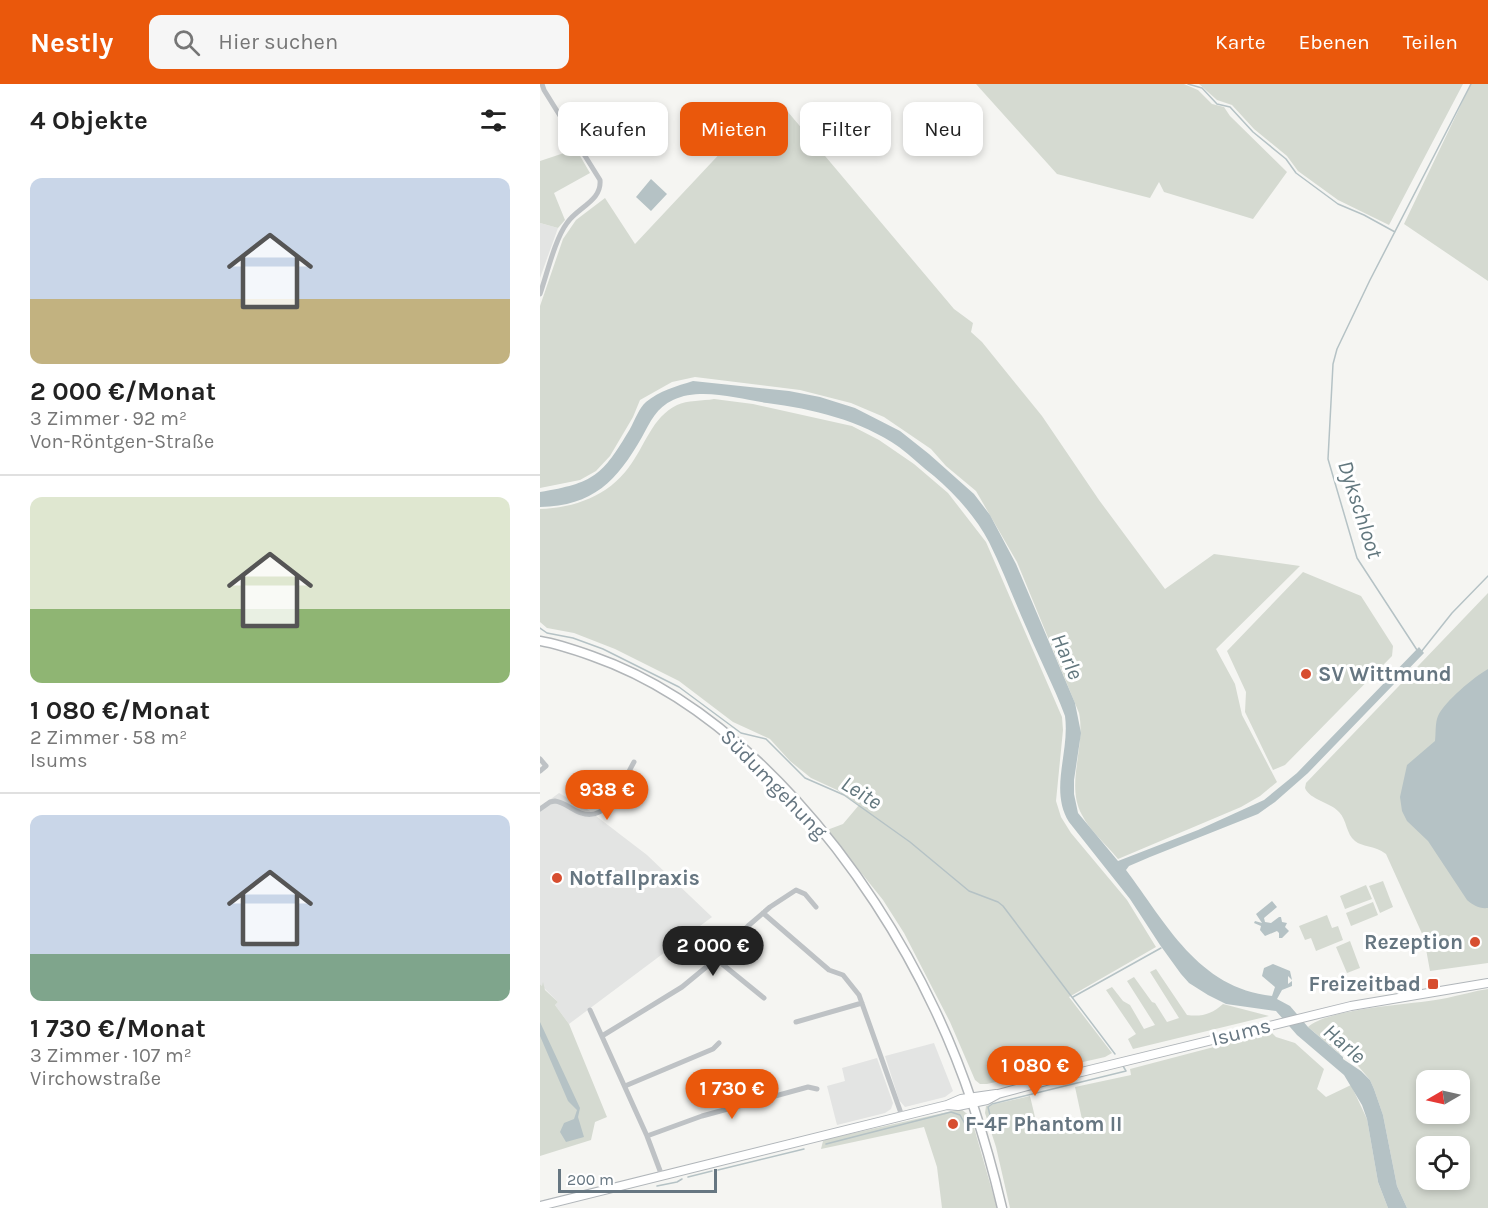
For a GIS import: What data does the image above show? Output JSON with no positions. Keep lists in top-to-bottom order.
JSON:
{
  "streets": {
    "main road": ["Südumgehung", "Isums"]
  },
  "crossings": [
    ["Südumgehung", "Isums"]
  ],
  "water": ["Dykschloot", "Harle", "Leite"],
  "places": {
    "other": [
      "SV Wittmund",
      "Notfallpraxis",
      "Rezeption",
      "F-4F Phantom II"
    ],
    "transit": ["Freizeitbad"]
  },
  "scale_bar": "200 m",
  "north": "left",
  "page": {
    "header": "Nestly",
    "search": "Hier suchen",
    "nav": ["Karte", "Ebenen", "Teilen"],
    "heading": "4 Objekte",
    "chip": [
      "Kaufen",
      "Mieten",
      "Filter",
      "Neu"
    ],
    "list": [
      {
        "name": "2 000 €/Monat",
        "note": "3 Zimmer · 92 m² · Von-Röntgen-Straße"
      },
      {
        "name": "1 080 €/Monat",
        "note": "2 Zimmer · 58 m² · Isums"
      },
      {
        "name": "1 730 €/Monat",
        "note": "3 Zimmer · 107 m² · Virchowstraße"
      }
    ],
    "price": [
      "938 €",
      "2 000 €",
      "1 080 €",
      "1 730 €"
    ],
    "scale": "200 m"
  }
}
